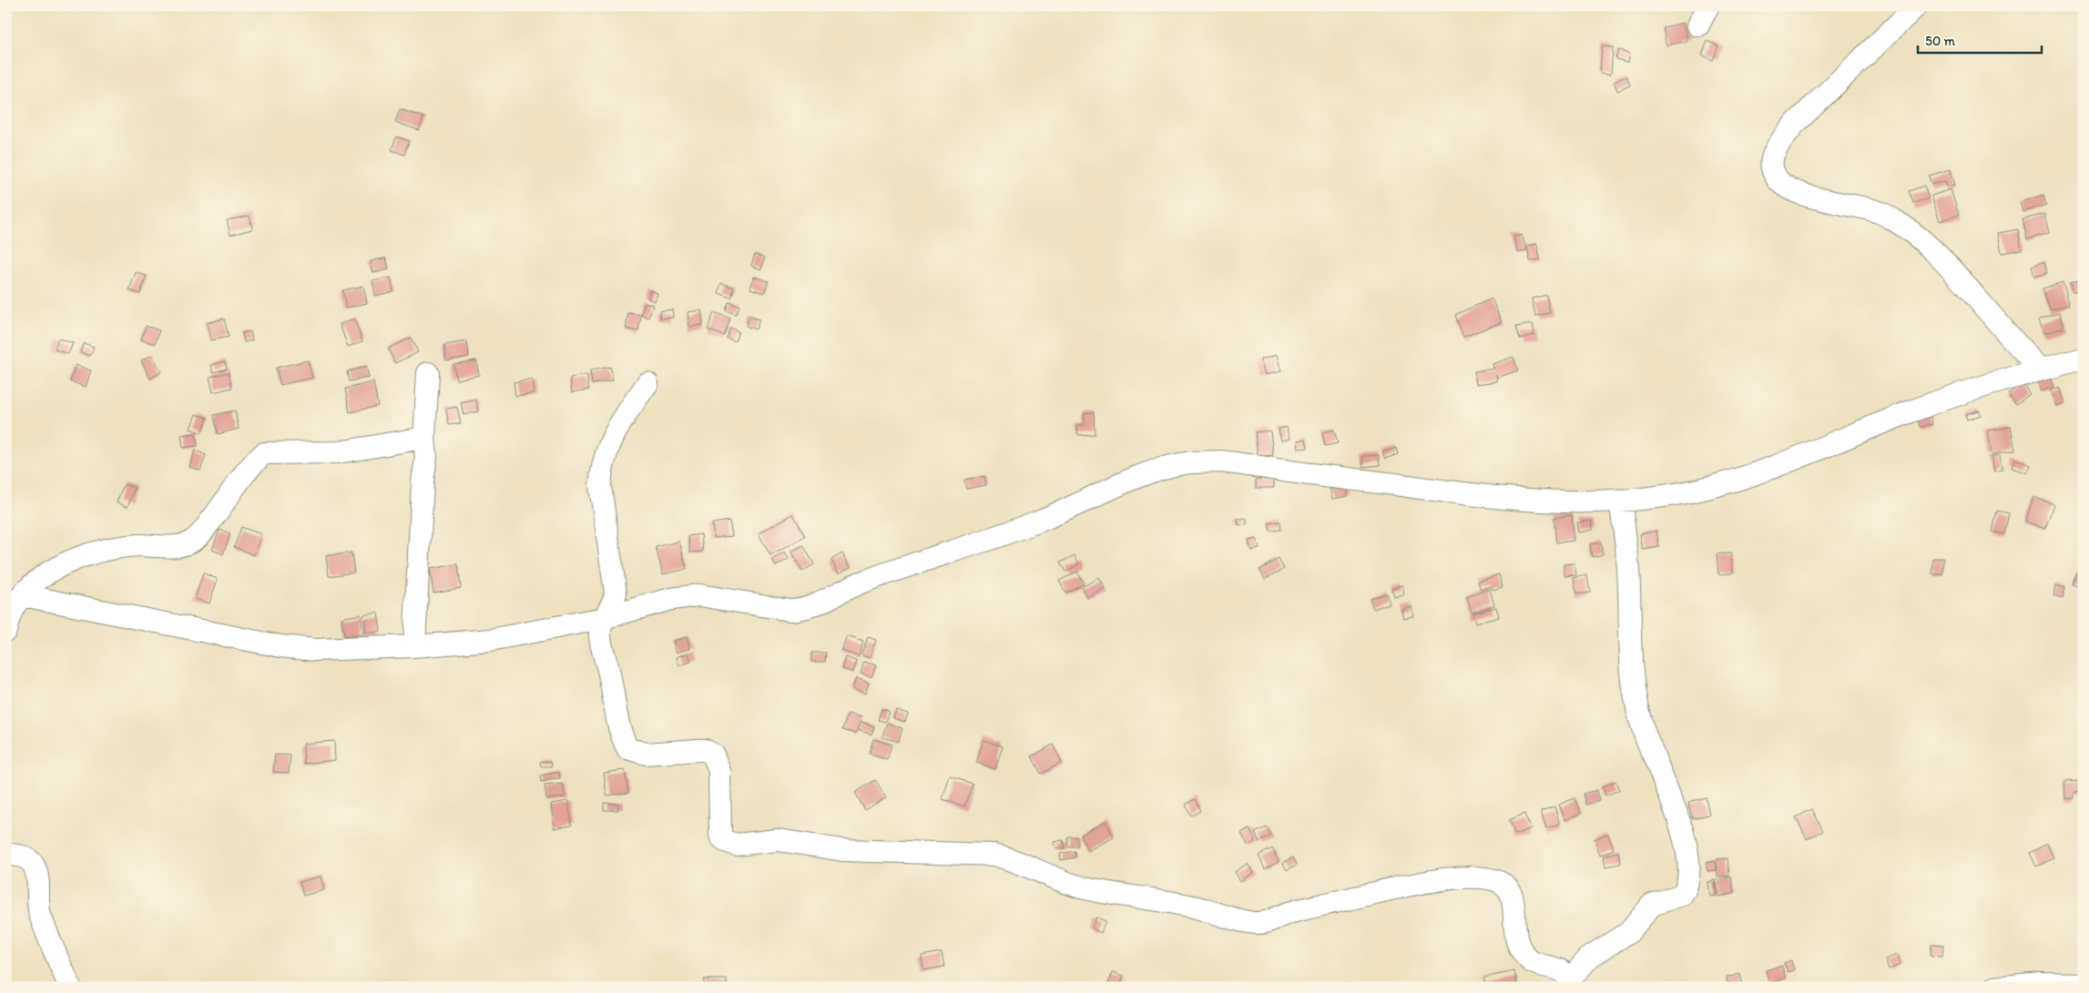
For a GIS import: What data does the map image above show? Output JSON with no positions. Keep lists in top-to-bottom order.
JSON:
{
  "scale_bar": "50 m"
}
